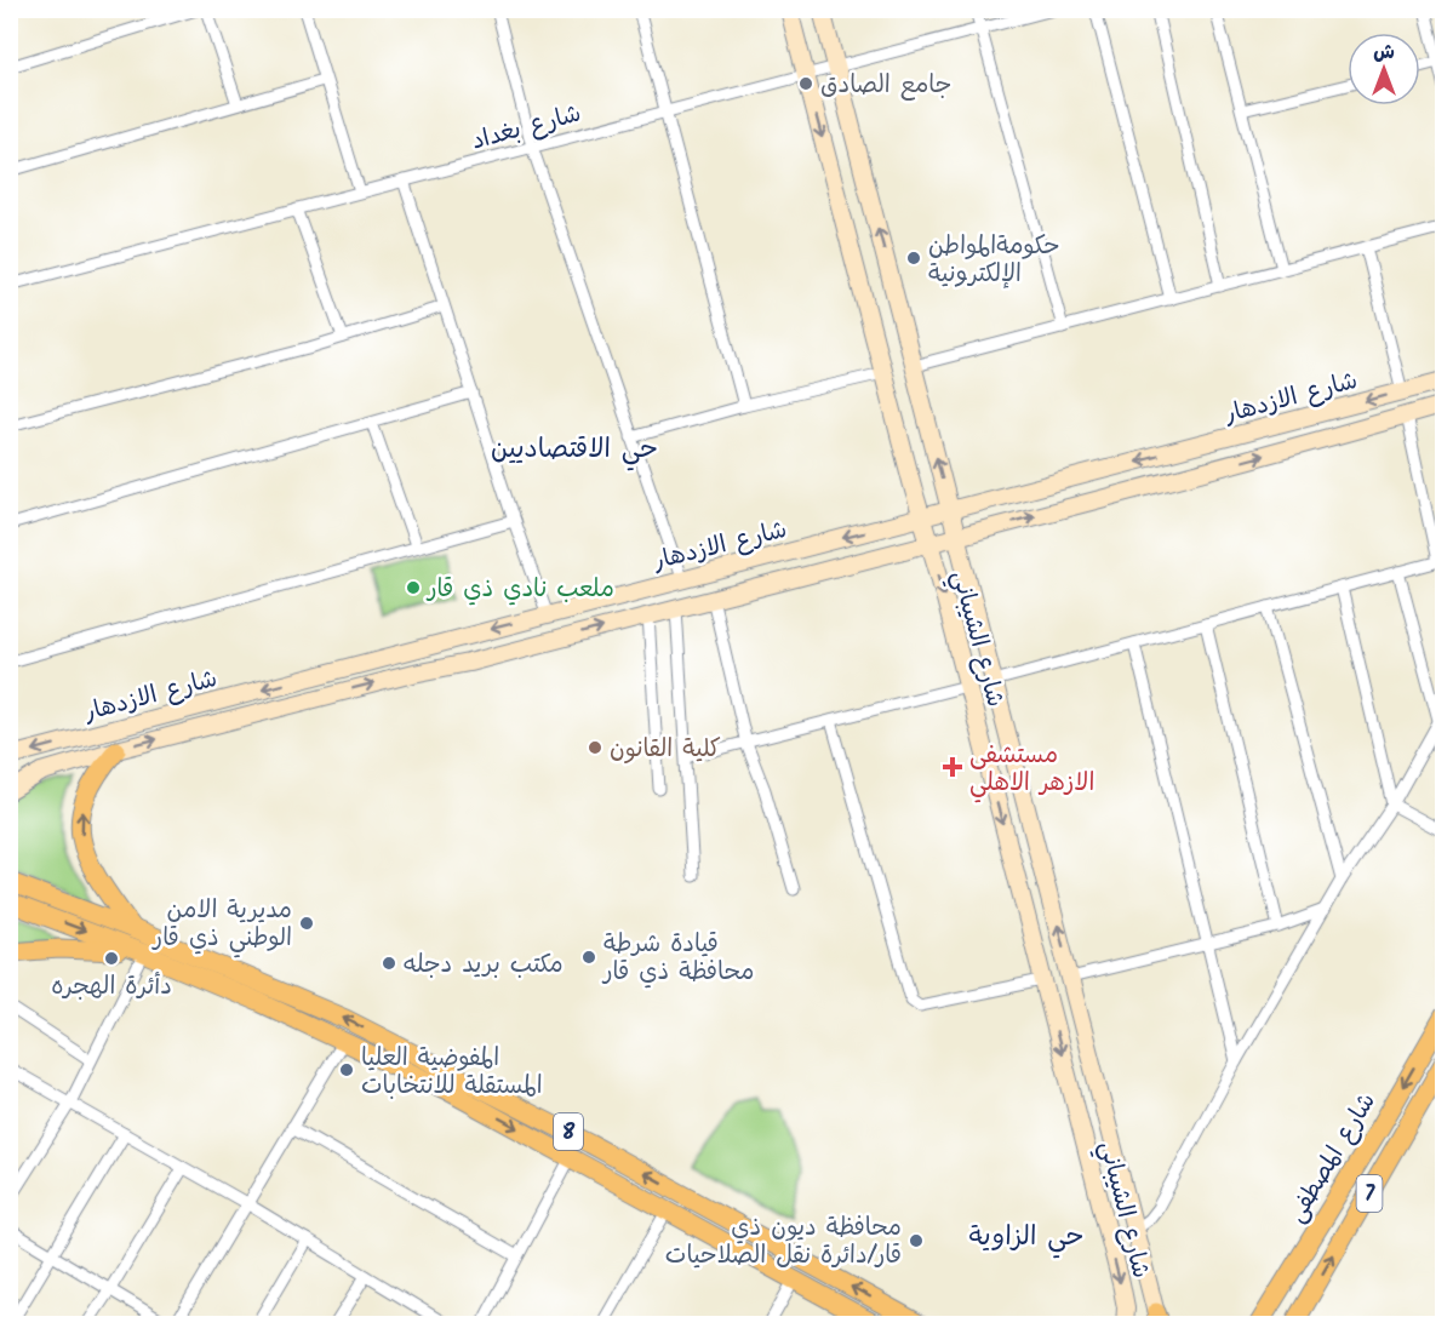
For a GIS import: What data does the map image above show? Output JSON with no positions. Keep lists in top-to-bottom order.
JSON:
{
  "streets": {
    "highway": ["8", "شارع المصطفى", "7"],
    "main road": ["شارع الازدهار", "شارع الشيباني"],
    "street": ["شارع بغداد"]
  },
  "crossings": [
    ["شارع بغداد", "شارع الشيباني"],
    ["شارع الازدهار", "شارع الشيباني"]
  ],
  "districts": ["حي الاقتصاديين", "حي الزاوية"],
  "places": {
    "other": [
      "جامع الصادق",
      "حكومةالمواطن الإلكترونية",
      "ملعب نادي ذي قار",
      "كلية القانون",
      "مديرية الامن الوطني ذي قار",
      "قيادة شرطة محافظة ذي قار",
      "دأئرة الهجره",
      "مكتب بريد دجله",
      "المفوضية العليا المستقلة للانتخابات",
      "محافظة ديون ذي قار/دائرة نقل الصلاحيات"
    ],
    "health": ["مستشفى الازهر الاهلي"]
  },
  "north": "top"
}
